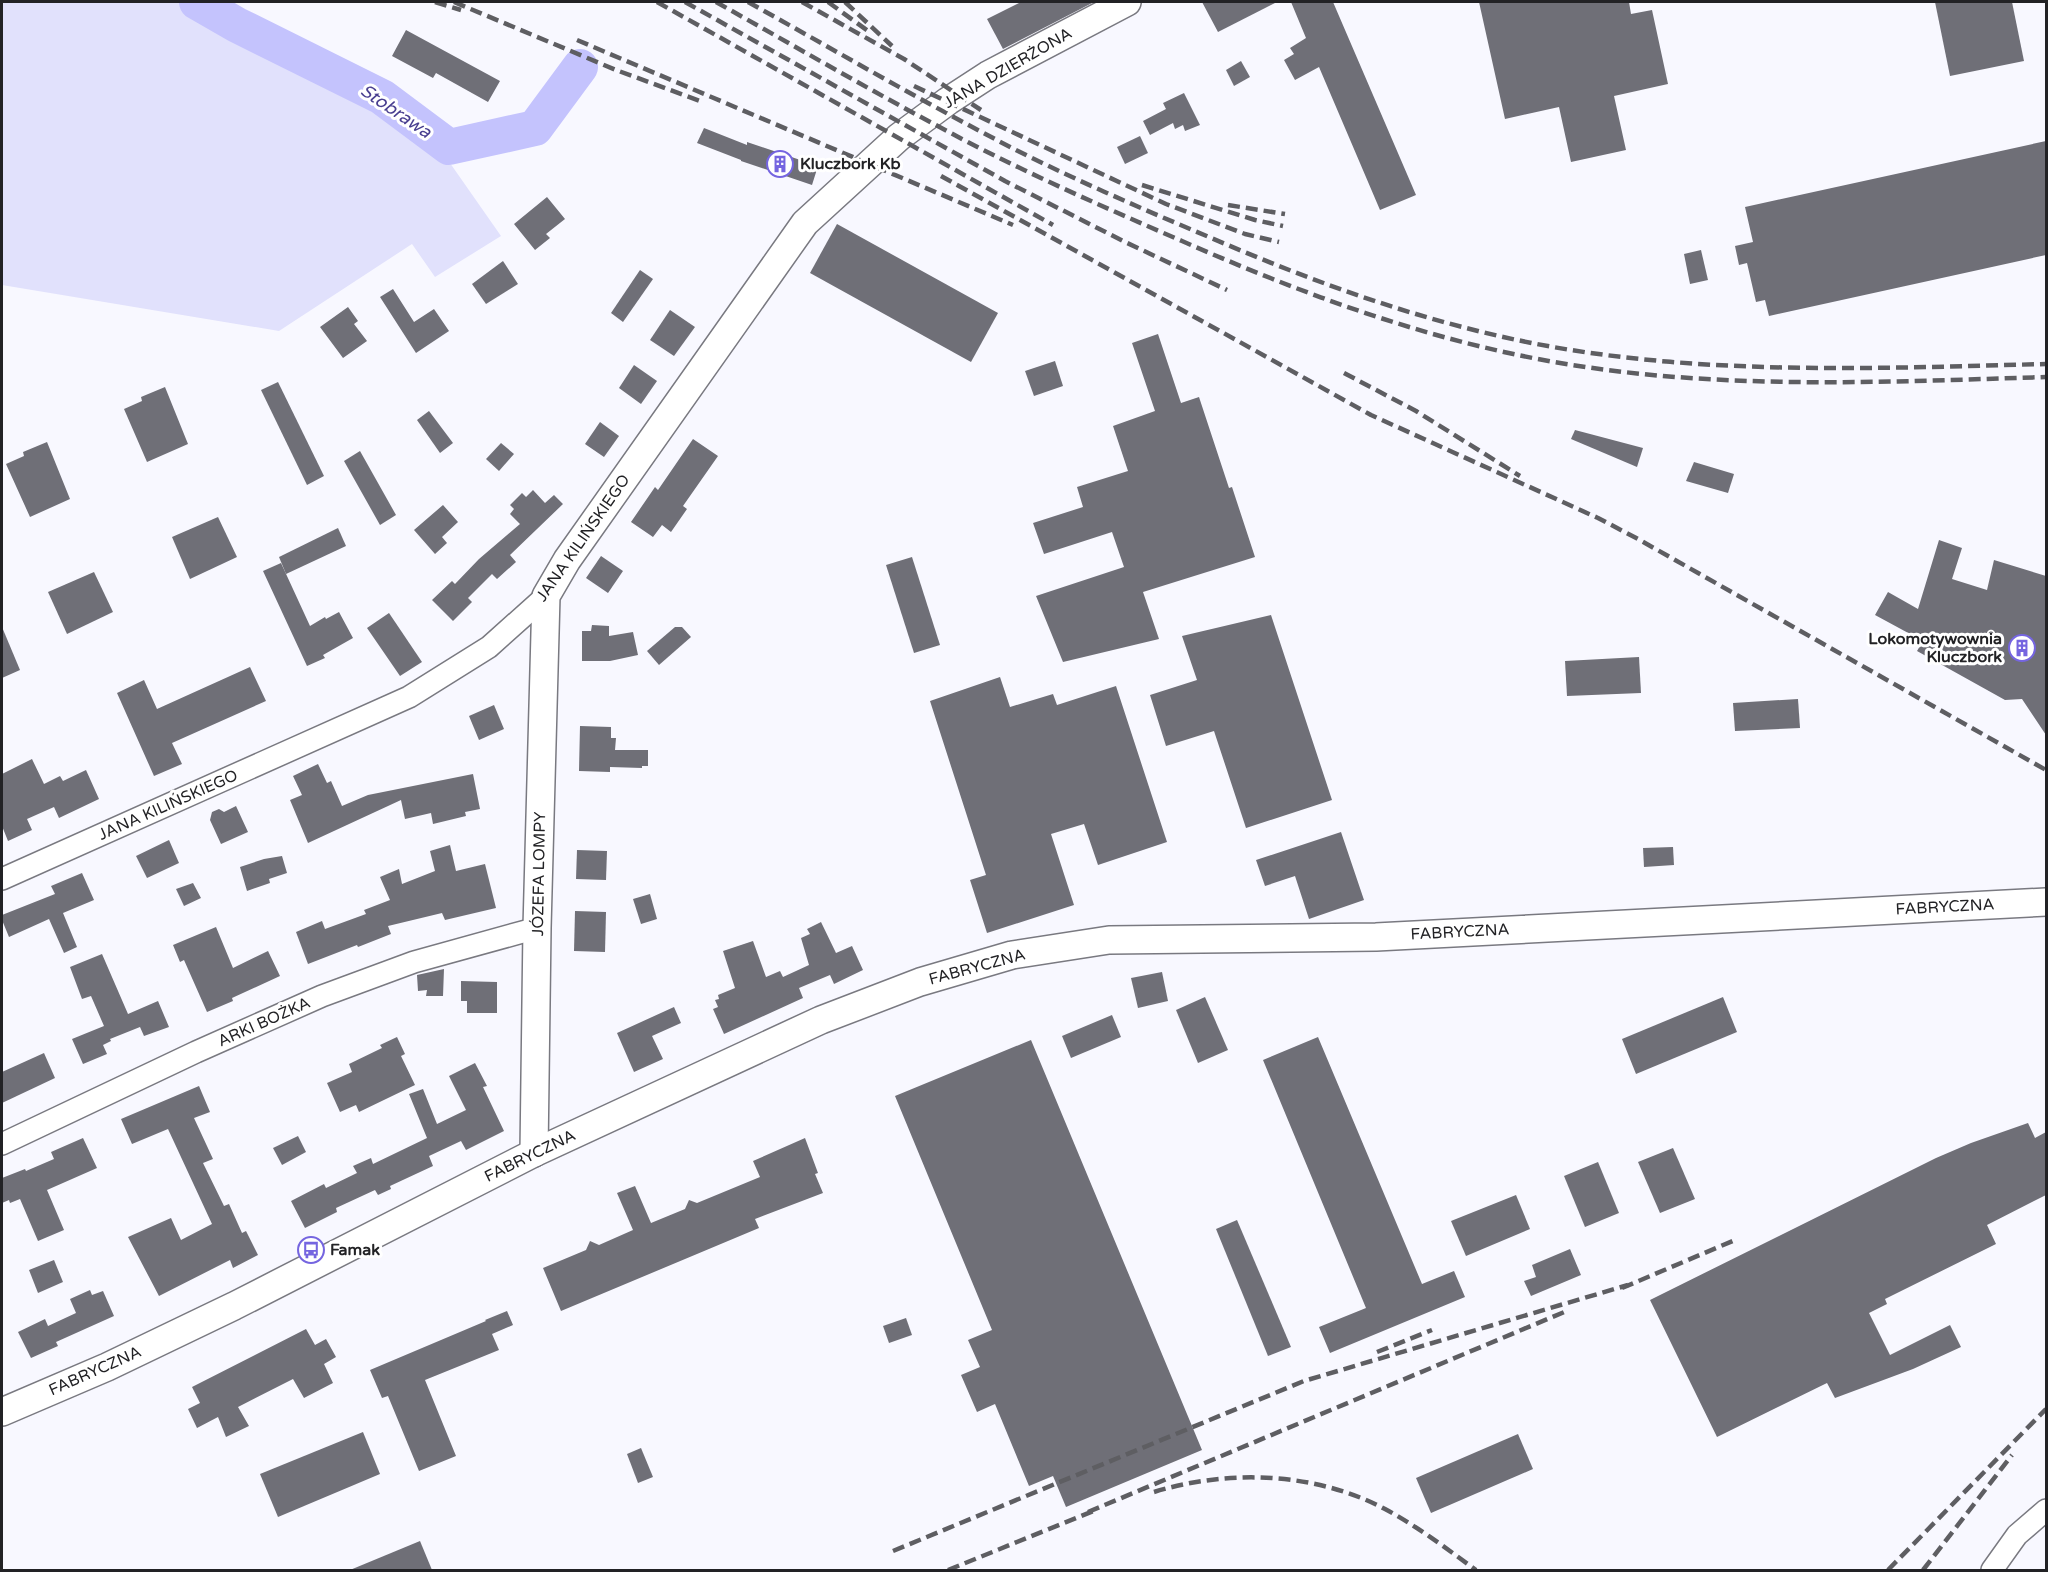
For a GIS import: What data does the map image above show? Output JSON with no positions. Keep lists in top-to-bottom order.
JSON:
{
  "streets": {
    "street": [
      "JANA DZIERŻONA",
      "JANA KILIŃSKIEGO",
      "JÓZEFA LOMPY",
      "FABRYCZNA",
      "ARKI BOŻKA"
    ]
  },
  "crossings": [
    ["JANA DZIERŻONA", "JANA KILIŃSKIEGO"],
    ["JANA KILIŃSKIEGO", "JÓZEFA LOMPY"],
    ["JÓZEFA LOMPY", "FABRYCZNA"],
    ["JÓZEFA LOMPY", "ARKI BOŻKA"]
  ],
  "water": ["Stobrawa"],
  "places": {
    "building": ["Kluczbork Kb", "Lokomotywownia Kluczbork"],
    "bus stop": ["Famak"]
  }
}
